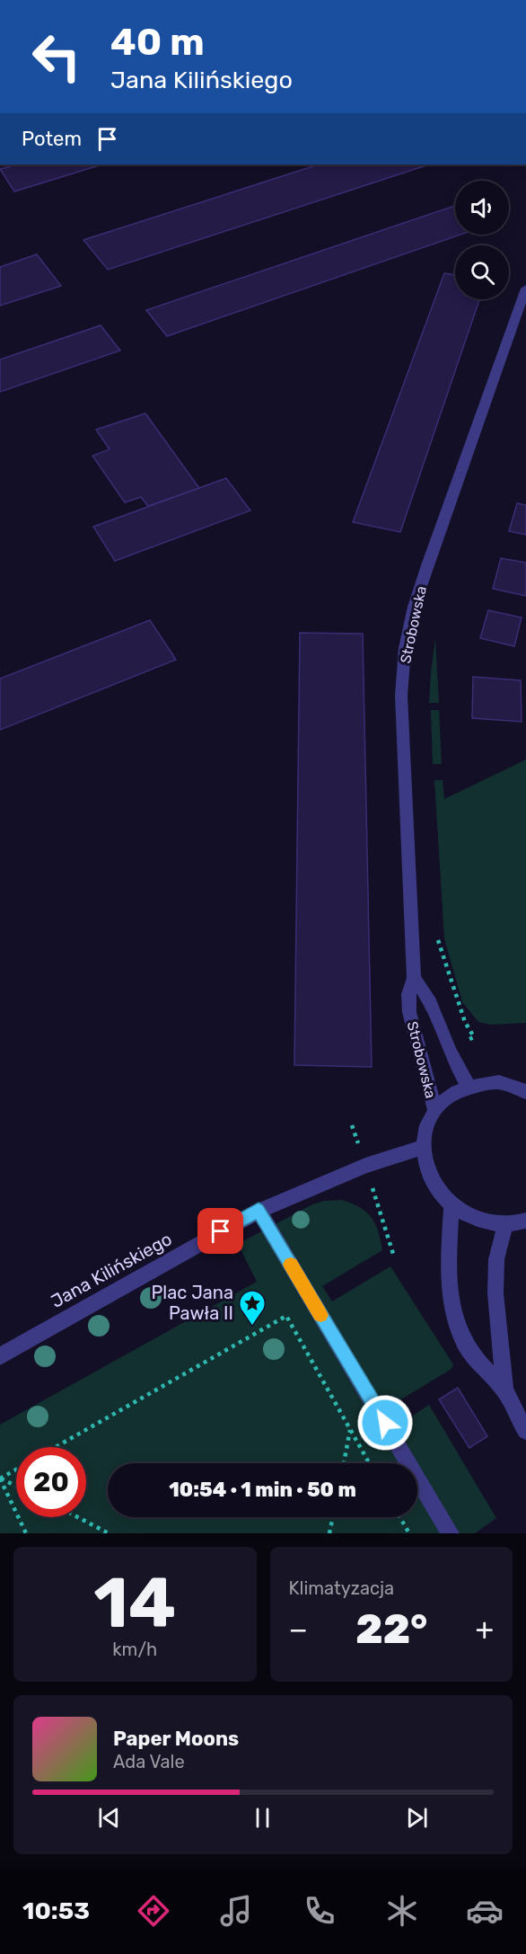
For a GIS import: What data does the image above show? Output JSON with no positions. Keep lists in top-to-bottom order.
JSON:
{
  "streets": {
    "street": ["Strobowska", "Jana Kilińskiego"]
  },
  "places": {
    "place": ["Plac Jana Pawła II"]
  },
  "page": {
    "turn": ["40 m", "Jana Kilińskiego"],
    "then": "Potem",
    "limit": "20",
    "trip": "10:54 · 1 min · 50 m",
    "tile": [
      ["14", "km/h"],
      "Klimatyzacja"
    ],
    "heat": ["−", "22°", "+"],
    "song": ["Paper Moons", "Ada Vale"],
    "tabs": "10:53"
  }
}
